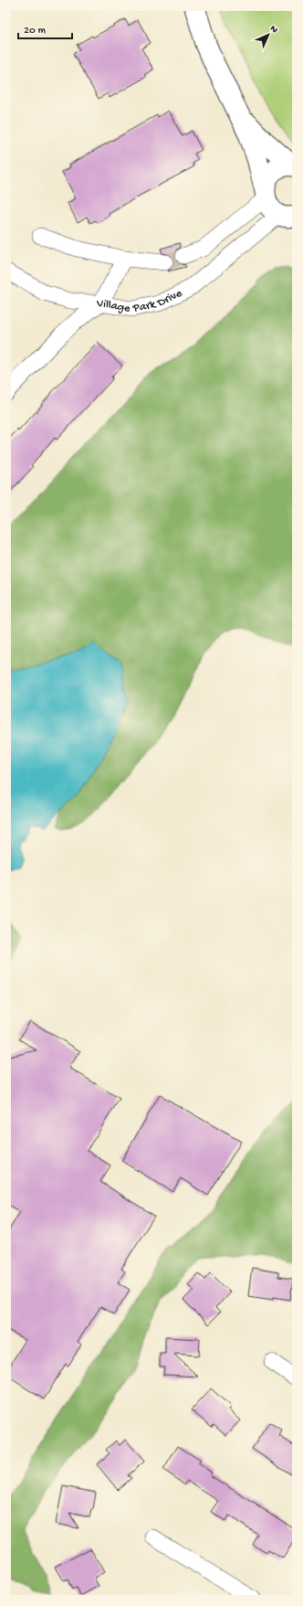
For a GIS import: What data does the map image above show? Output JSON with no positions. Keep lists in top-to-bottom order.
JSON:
{
  "streets": {
    "street": ["Village Park Drive"]
  },
  "scale_bar": "20 m",
  "north": "top right"
}
